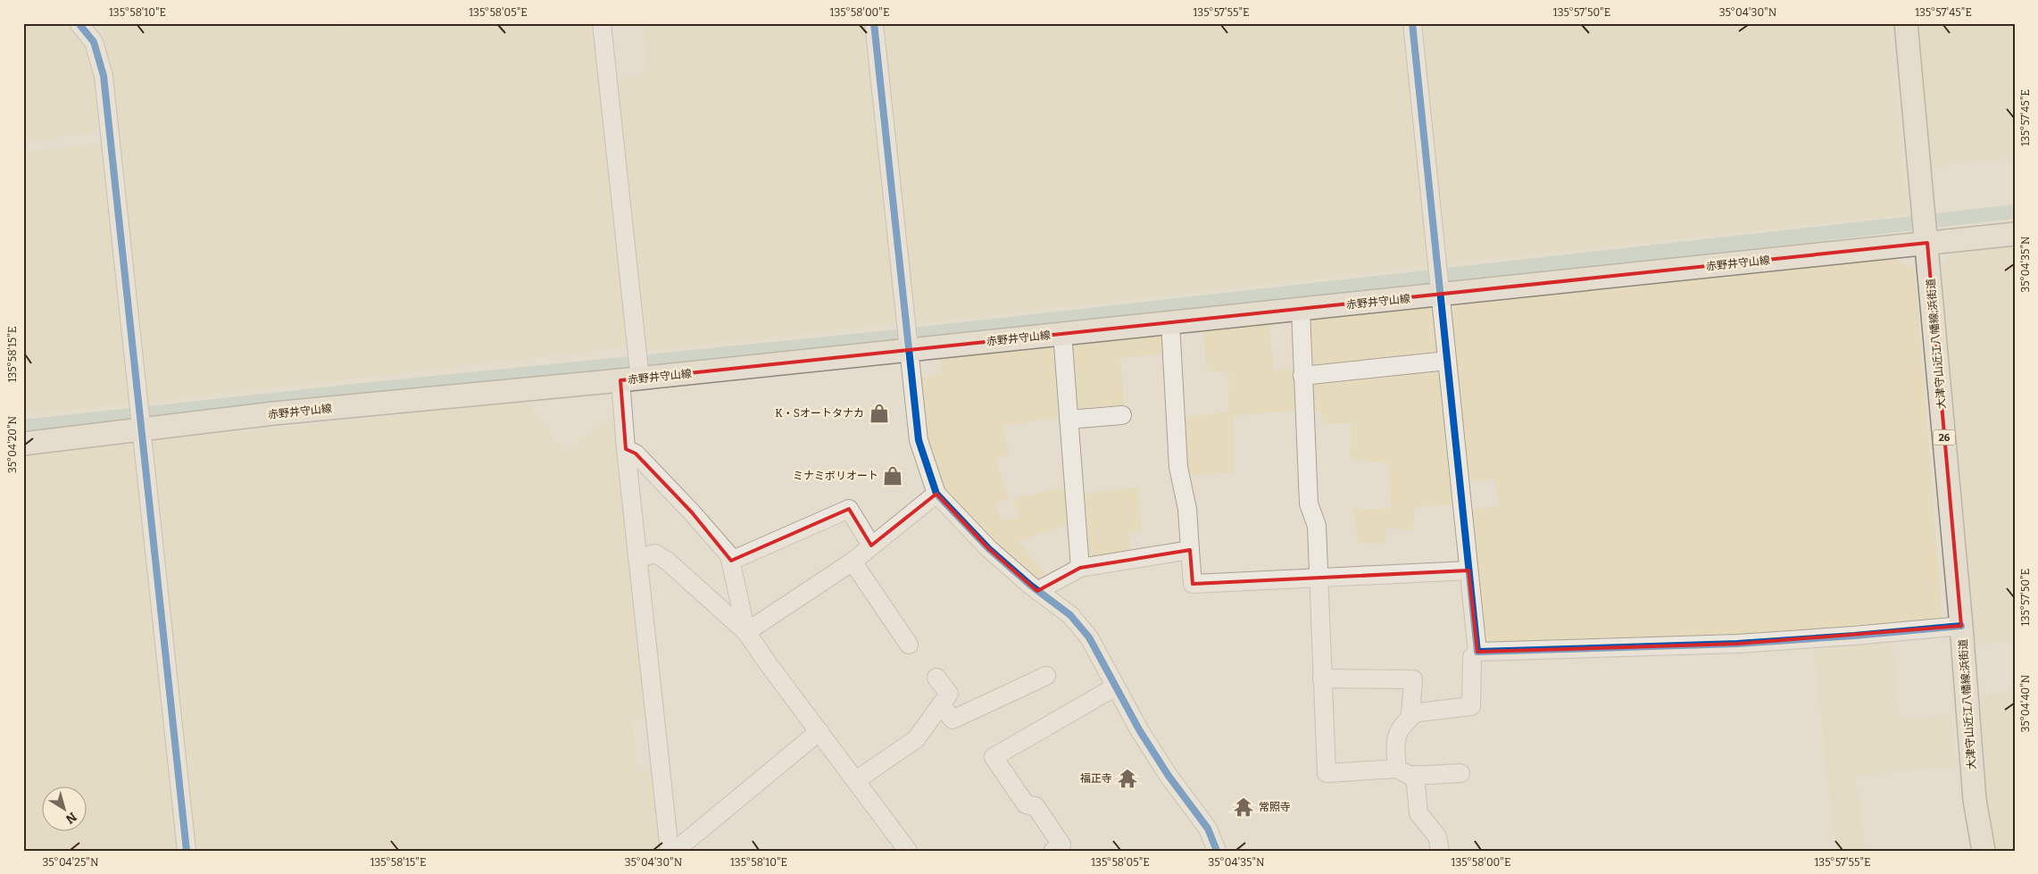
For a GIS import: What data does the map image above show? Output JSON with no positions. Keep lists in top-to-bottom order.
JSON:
{
  "streets": {
    "main road": ["赤野井守山線", "大津守山近江八幡線;浜街道", "26"]
  },
  "crossings": [
    ["赤野井守山線", "大津守山近江八幡線;浜街道"]
  ],
  "places": {
    "shop": ["K・Sオートタナカ", "ミナミボリオート"],
    "temple": ["福正寺", "常照寺"]
  },
  "north": "bottom right",
  "coordinates": [
    "135°58'10\"E",
    "135°58'05\"E",
    "135°58'00\"E",
    "135°57'55\"E",
    "135°57'50\"E",
    "35°04'30\"N",
    "135°57'45\"E",
    "35°04'35\"N",
    "135°58'15\"E",
    "35°04'20\"N",
    "35°04'40\"N",
    "35°04'25\"N"
  ]
}
